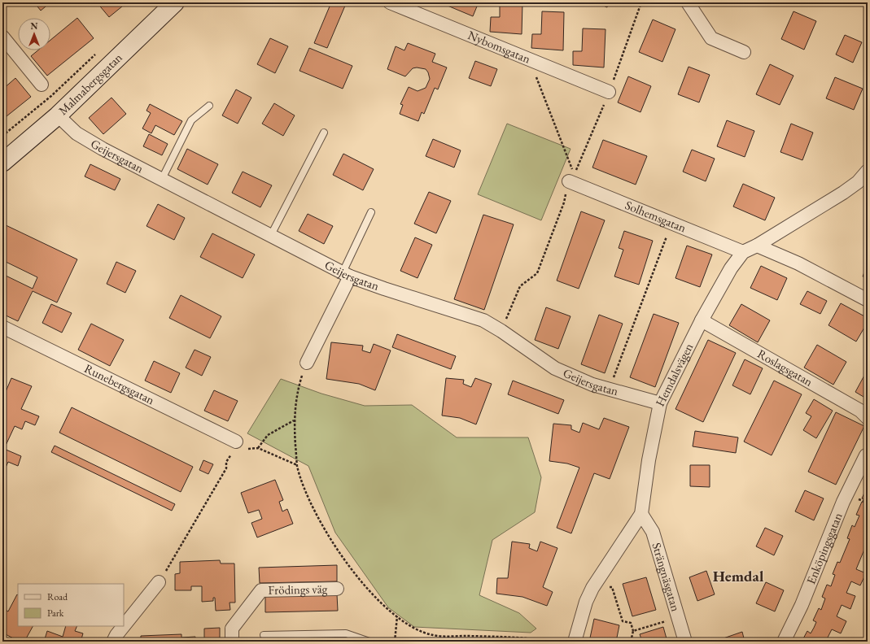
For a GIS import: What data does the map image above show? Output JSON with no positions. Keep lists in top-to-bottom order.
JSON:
{
  "streets": {
    "main road": ["Malmabergsgatan"],
    "street": [
      "Nybomsgatan",
      "Geijersgatan",
      "Solhemsgatan",
      "Roslagsgatan",
      "Hemdalsvägen",
      "Runebergsgatan",
      "Enköpingsgatan",
      "Strängnäsgatan",
      "Frödings väg"
    ]
  },
  "crossings": [
    ["Malmabergsgatan", "Geijersgatan"],
    ["Geijersgatan", "Hemdalsvägen"],
    ["Solhemsgatan", "Hemdalsvägen"],
    ["Roslagsgatan", "Hemdalsvägen"],
    ["Hemdalsvägen", "Strängnäsgatan"]
  ],
  "districts": ["Hemdal"],
  "legend": ["Road", "Park"],
  "north": "top"
}
